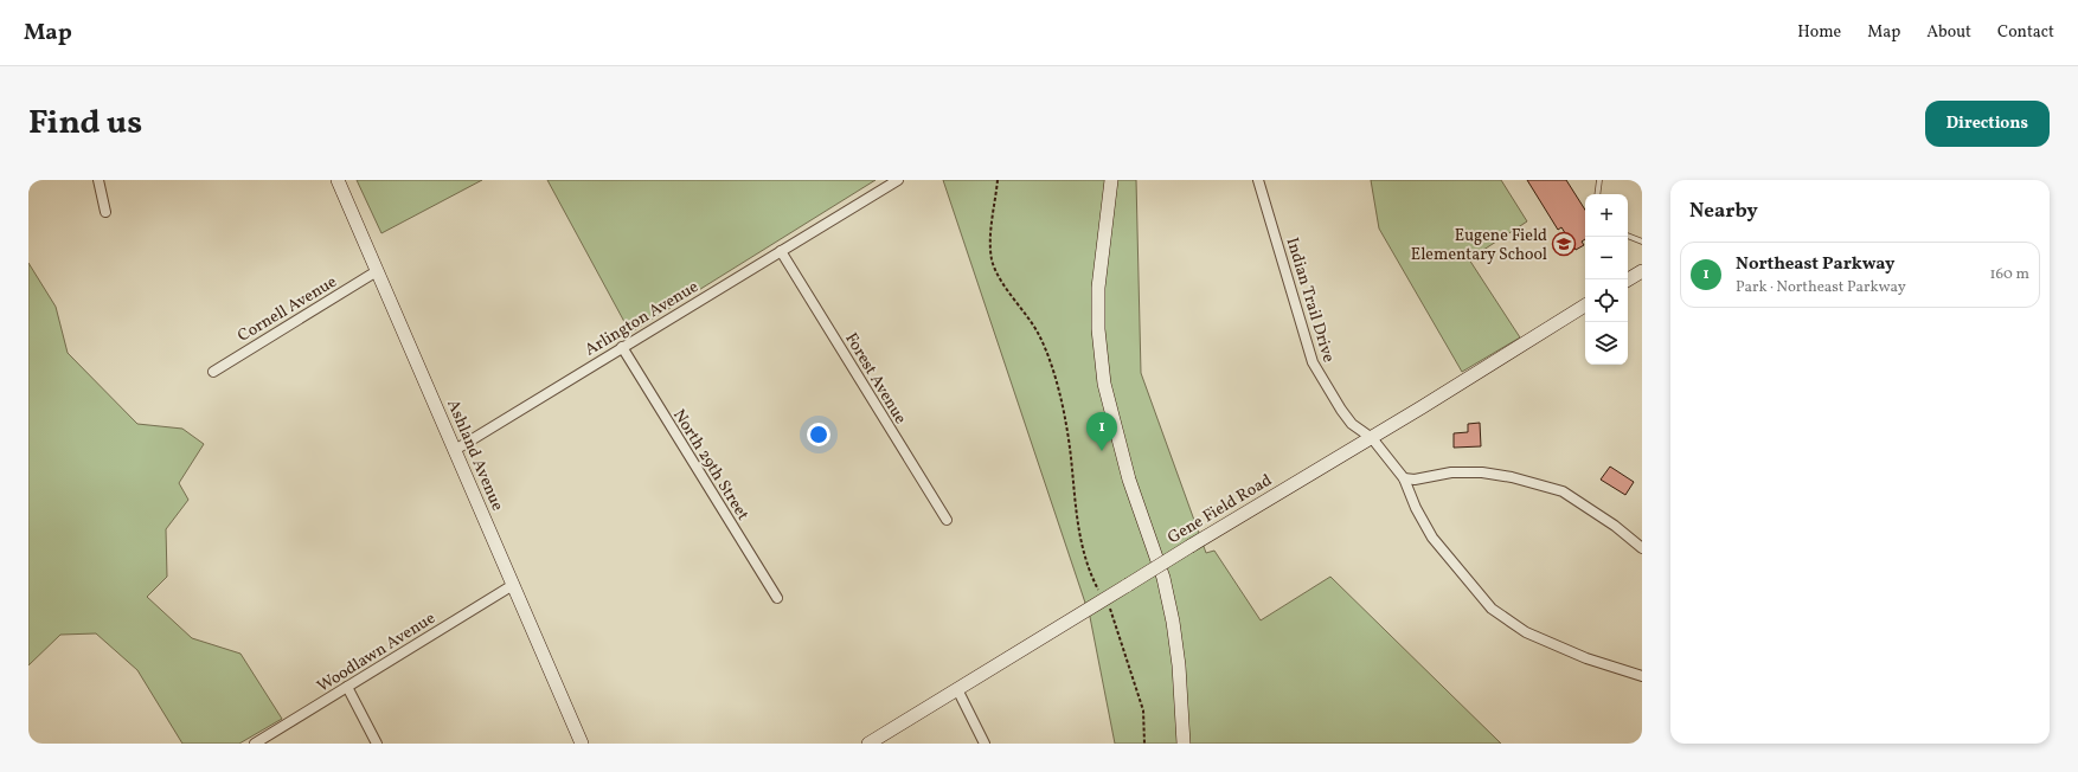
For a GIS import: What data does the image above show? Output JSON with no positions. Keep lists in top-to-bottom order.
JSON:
{
  "streets": {
    "street": [
      "Indian Trail Drive",
      "Cornell Avenue",
      "Arlington Avenue",
      "Forest Avenue",
      "Ashland Avenue",
      "North 29th Street",
      "Gene Field Road",
      "Woodlawn Avenue"
    ]
  },
  "crossings": [
    ["Indian Trail Drive", "Gene Field Road"],
    ["Cornell Avenue", "Ashland Avenue"],
    ["Arlington Avenue", "Forest Avenue"],
    ["Arlington Avenue", "Ashland Avenue"],
    ["Arlington Avenue", "North 29th Street"],
    ["Ashland Avenue", "Woodlawn Avenue"]
  ],
  "places": {
    "school or university": ["Eugene Field Elementary School"]
  },
  "page": {
    "header": "Map",
    "nav": [
      "Home",
      "Map",
      "About",
      "Contact"
    ],
    "title": "Find us",
    "buttons": "Directions",
    "heading": "Nearby",
    "map_buttons": ["+", "−"],
    "list": [
      {
        "mark": "1",
        "name": "Northeast Parkway",
        "note": "Park · Northeast Parkway",
        "value": "160 m"
      }
    ],
    "pins": "1"
  }
}
